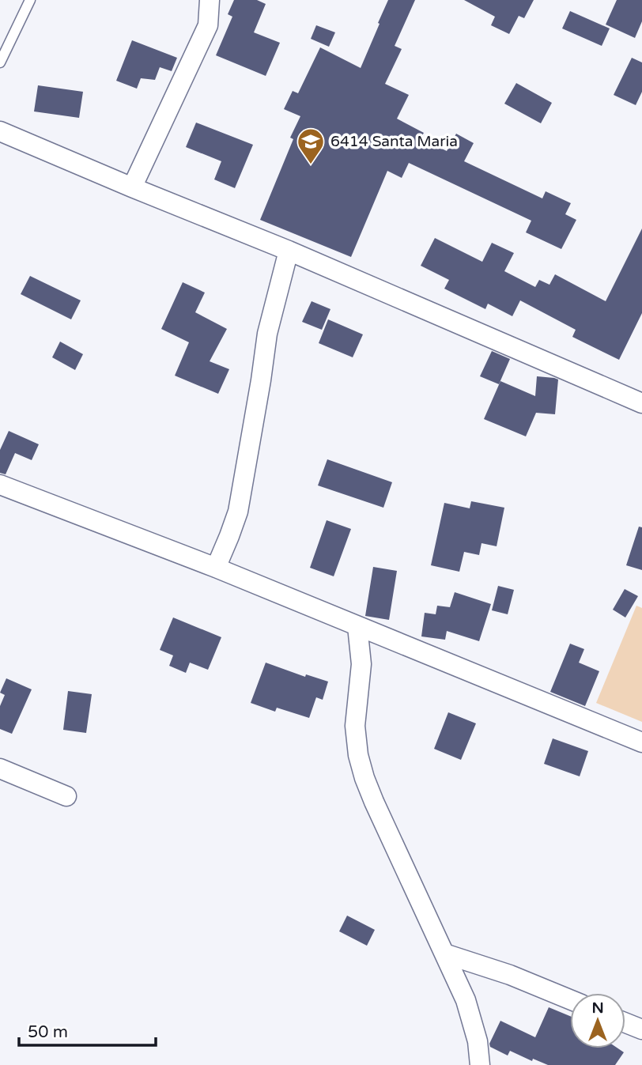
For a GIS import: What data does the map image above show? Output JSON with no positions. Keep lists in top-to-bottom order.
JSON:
{
  "places": {
    "school or university": ["6414 Santa Maria"]
  },
  "scale_bar": "50 m",
  "north": "top"
}
